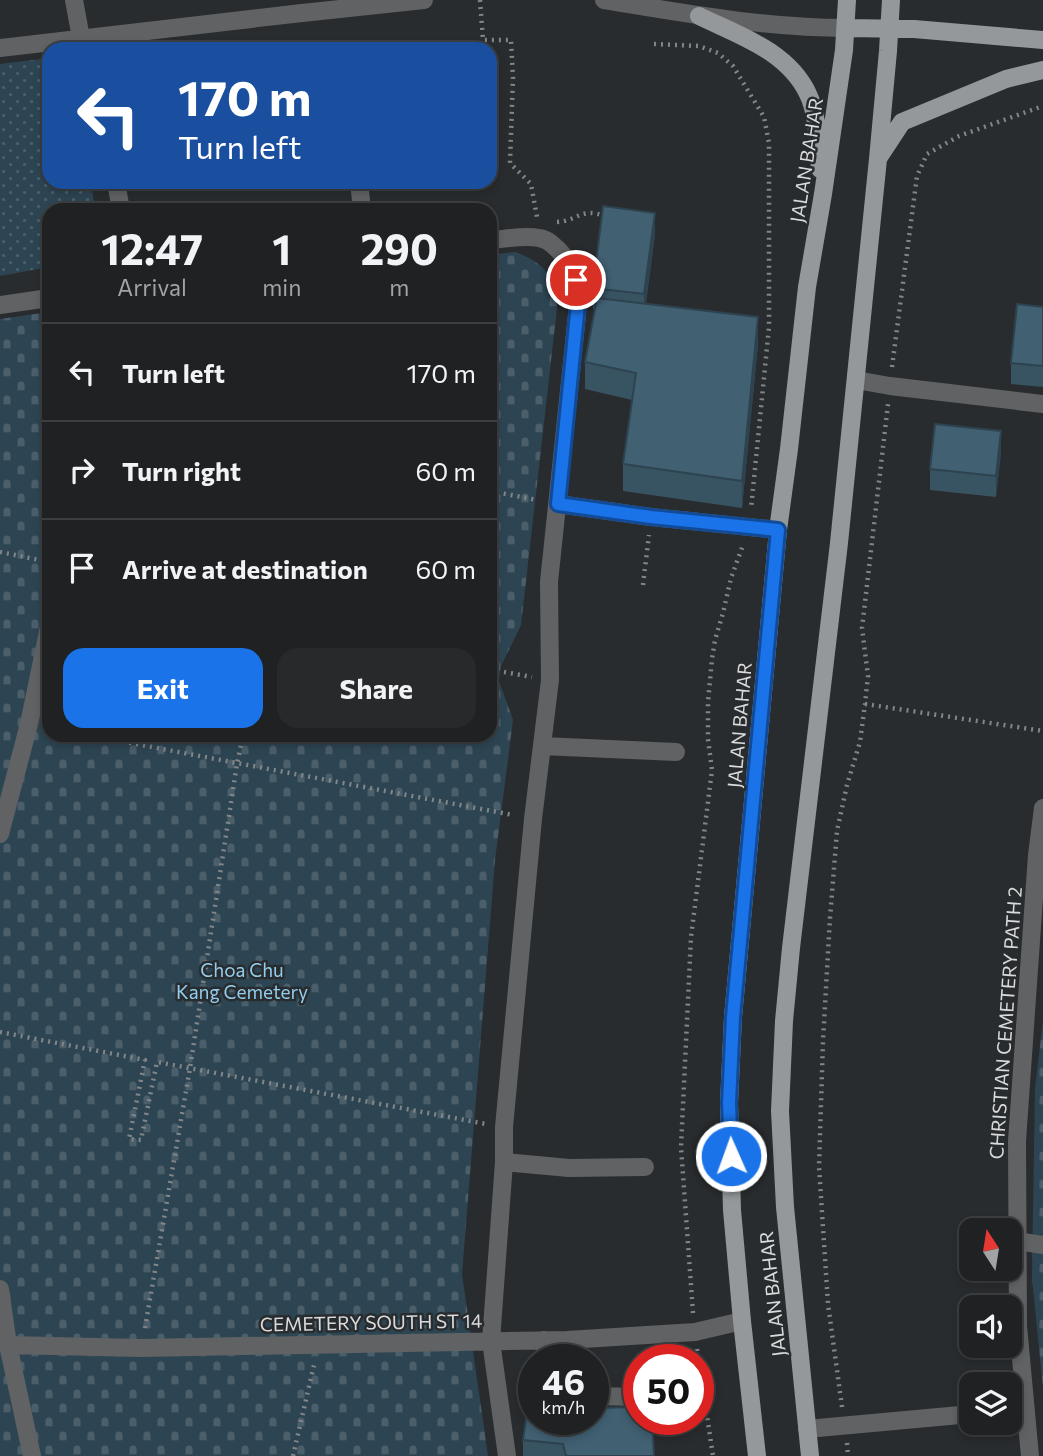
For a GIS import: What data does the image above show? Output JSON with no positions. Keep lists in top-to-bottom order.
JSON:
{
  "streets": {
    "main road": ["JALAN BAHAR"],
    "street": ["CHRISTIAN CEMETERY PATH 2", "CEMETERY SOUTH ST 14"]
  },
  "crossings": [
    ["JALAN BAHAR", "CEMETERY SOUTH ST 14"]
  ],
  "parks": ["Choa Chu Kang Cemetery"],
  "north": "top",
  "page": {
    "turn": ["170 m", "Turn left"],
    "eta": [
      "12:47",
      "Arrival",
      "1",
      "min",
      "290",
      "m"
    ],
    "list": [
      {
        "name": "Turn left",
        "value": "170 m"
      },
      {
        "name": "Turn right",
        "value": "60 m"
      },
      {
        "name": "Arrive at destination",
        "value": "60 m"
      }
    ],
    "buttons": ["Exit", "Share"],
    "speed": "46 km/h",
    "limit": "50"
  }
}
